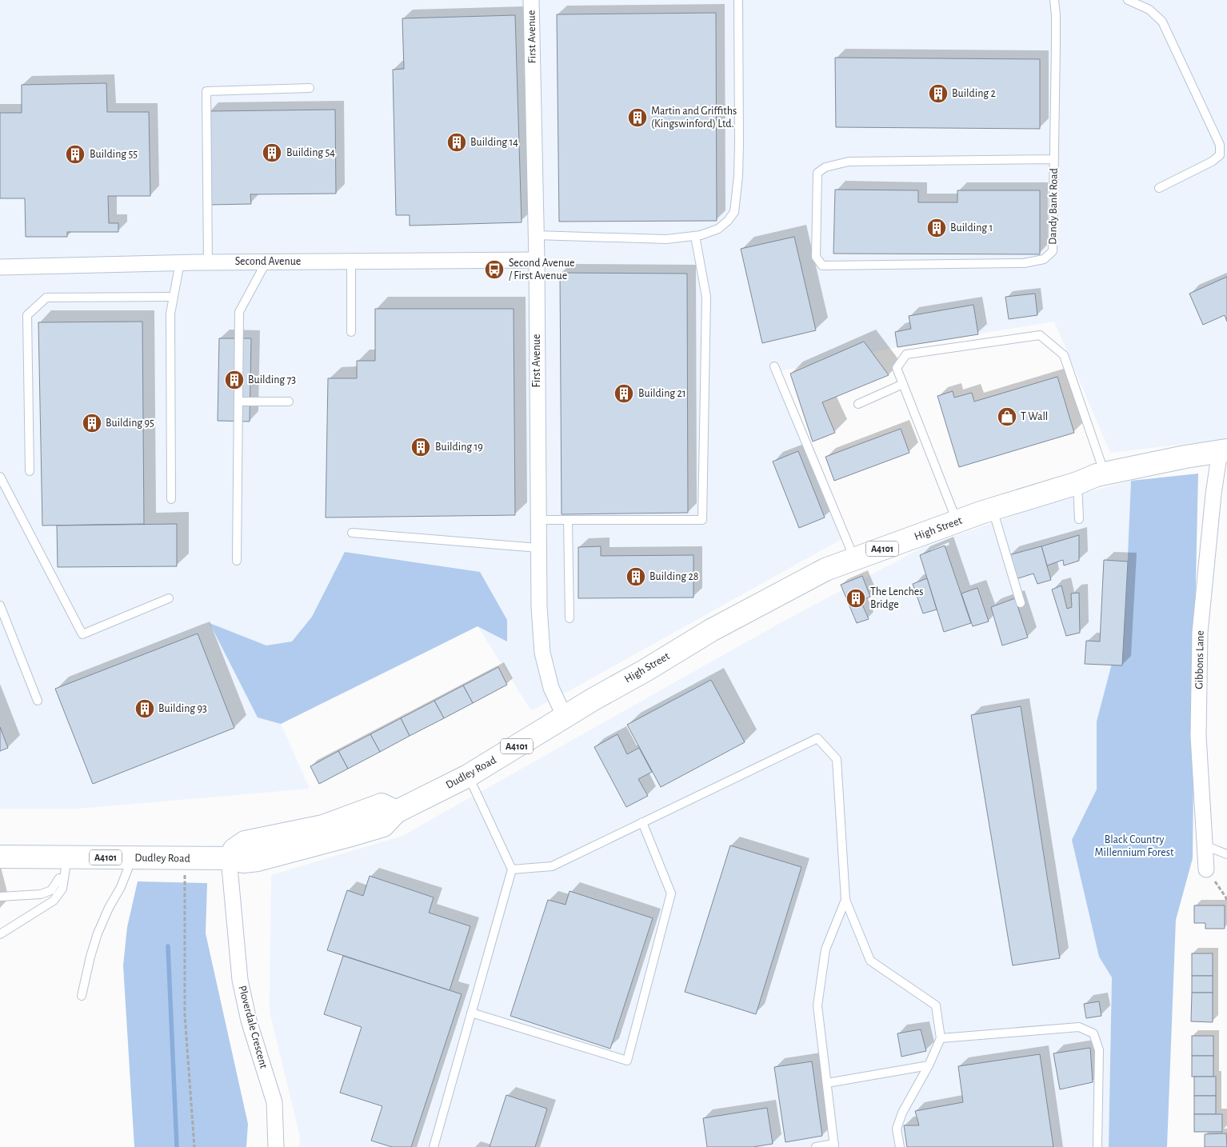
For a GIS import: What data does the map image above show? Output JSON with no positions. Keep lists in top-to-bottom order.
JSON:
{
  "streets": {
    "main road": ["High Street", "A4101", "Dudley Road"],
    "street": [
      "First Avenue",
      "Second Avenue",
      "Gibbons Lane",
      "Ploverdale Crescent"
    ],
    "lane": ["Dandy Bank Road"]
  },
  "crossings": [
    ["First Avenue", "Second Avenue"],
    ["First Avenue", "High Street"],
    ["First Avenue", "Dudley Road"],
    ["High Street", "Gibbons Lane"],
    ["High Street", "Dudley Road"],
    ["Dudley Road", "Ploverdale Crescent"]
  ],
  "parks": ["Black Country Millennium Forest"],
  "places": {
    "building": [
      "Building 2",
      "Martin and Griffiths (Kingswinford) Ltd.",
      "Building 14",
      "Building 54",
      "Building 55",
      "Building 1",
      "Building 73",
      "Building 21",
      "Building 95",
      "Building 19",
      "Building 28",
      "The Lenches Bridge",
      "Building 93"
    ],
    "bus stop": ["Second Avenue / First Avenue"],
    "shop": ["T Wall"]
  }
}
